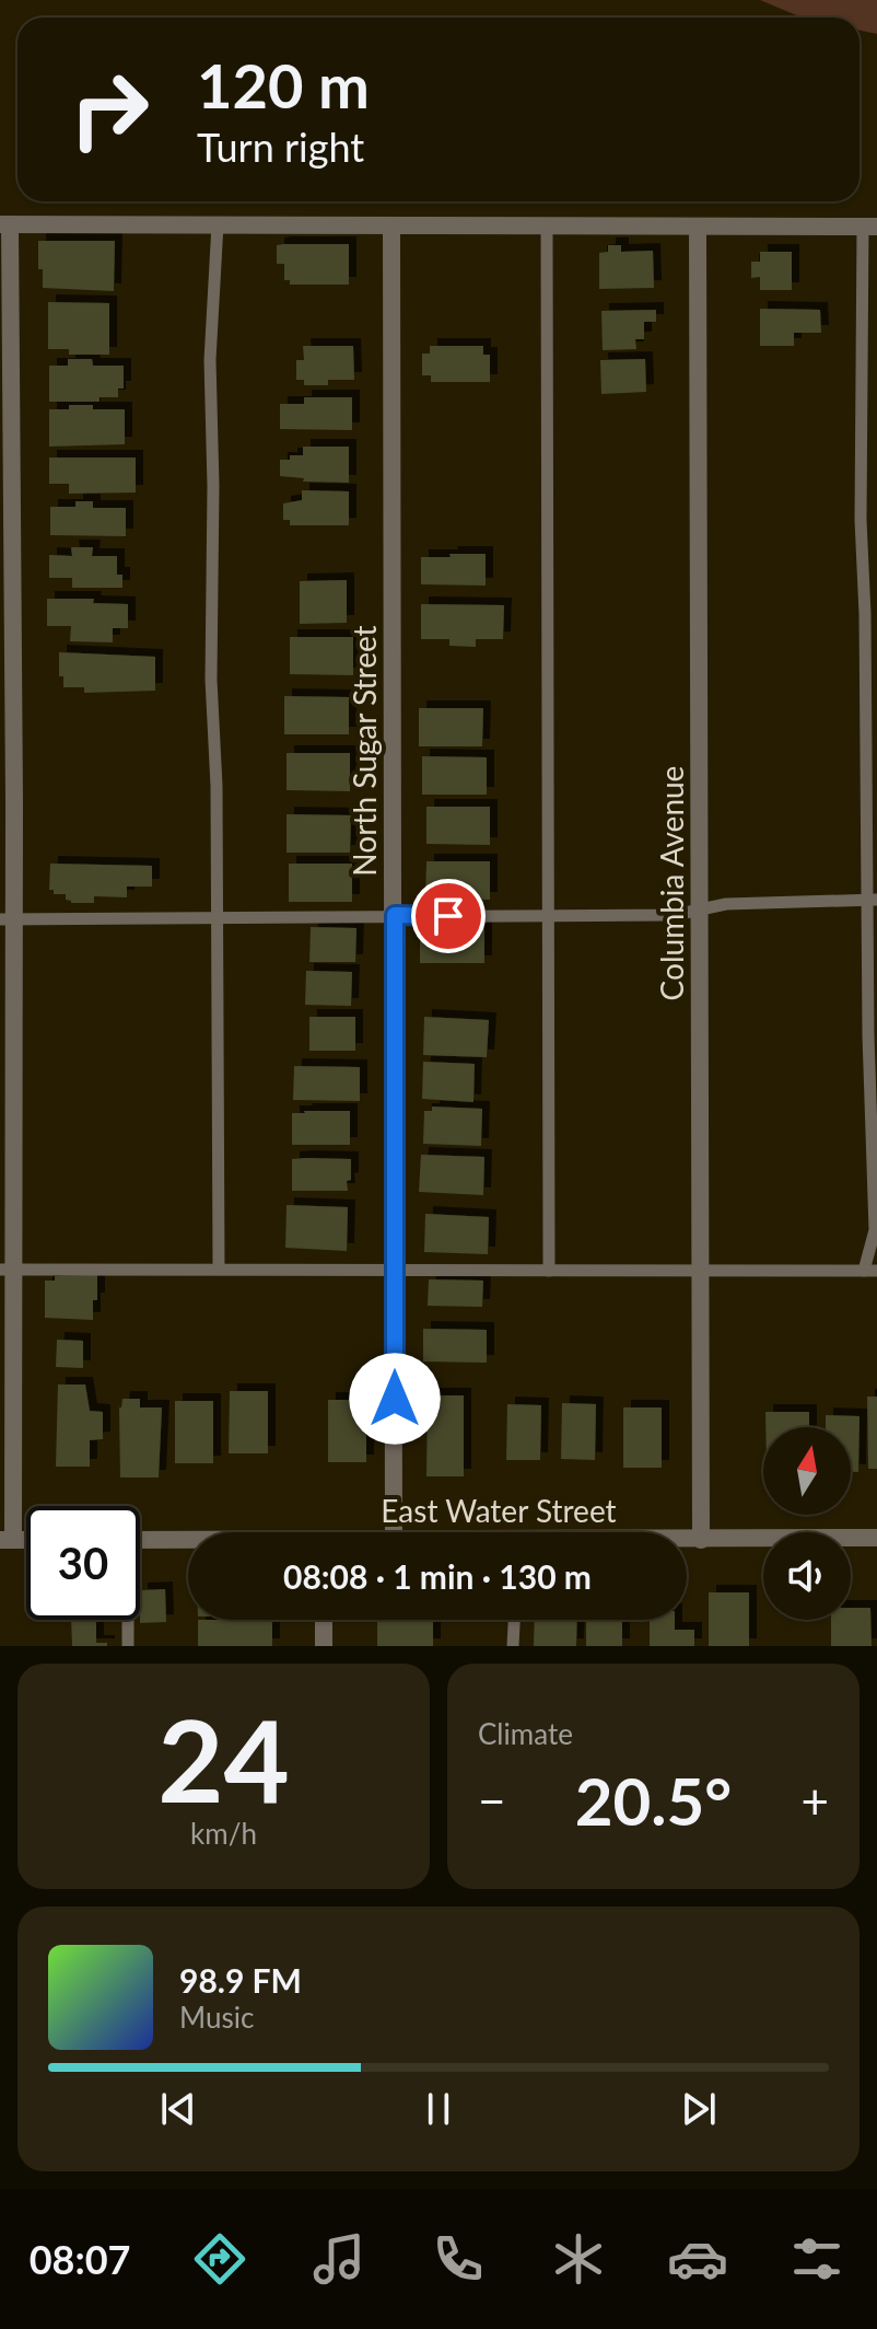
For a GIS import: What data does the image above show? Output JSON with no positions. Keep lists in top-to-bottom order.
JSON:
{
  "streets": {
    "street": ["North Sugar Street", "Columbia Avenue", "East Water Street"]
  },
  "crossings": [
    ["Columbia Avenue", "East Water Street"]
  ],
  "north": "top",
  "page": {
    "turn": ["120 m", "Turn right"],
    "limit": "30",
    "trip": "08:08 · 1 min · 130 m",
    "tile": [
      ["24", "km/h"],
      "Climate"
    ],
    "heat": ["−", "20.5°", "+"],
    "song": ["98.9 FM", "Music"],
    "tabs": "08:07"
  }
}
